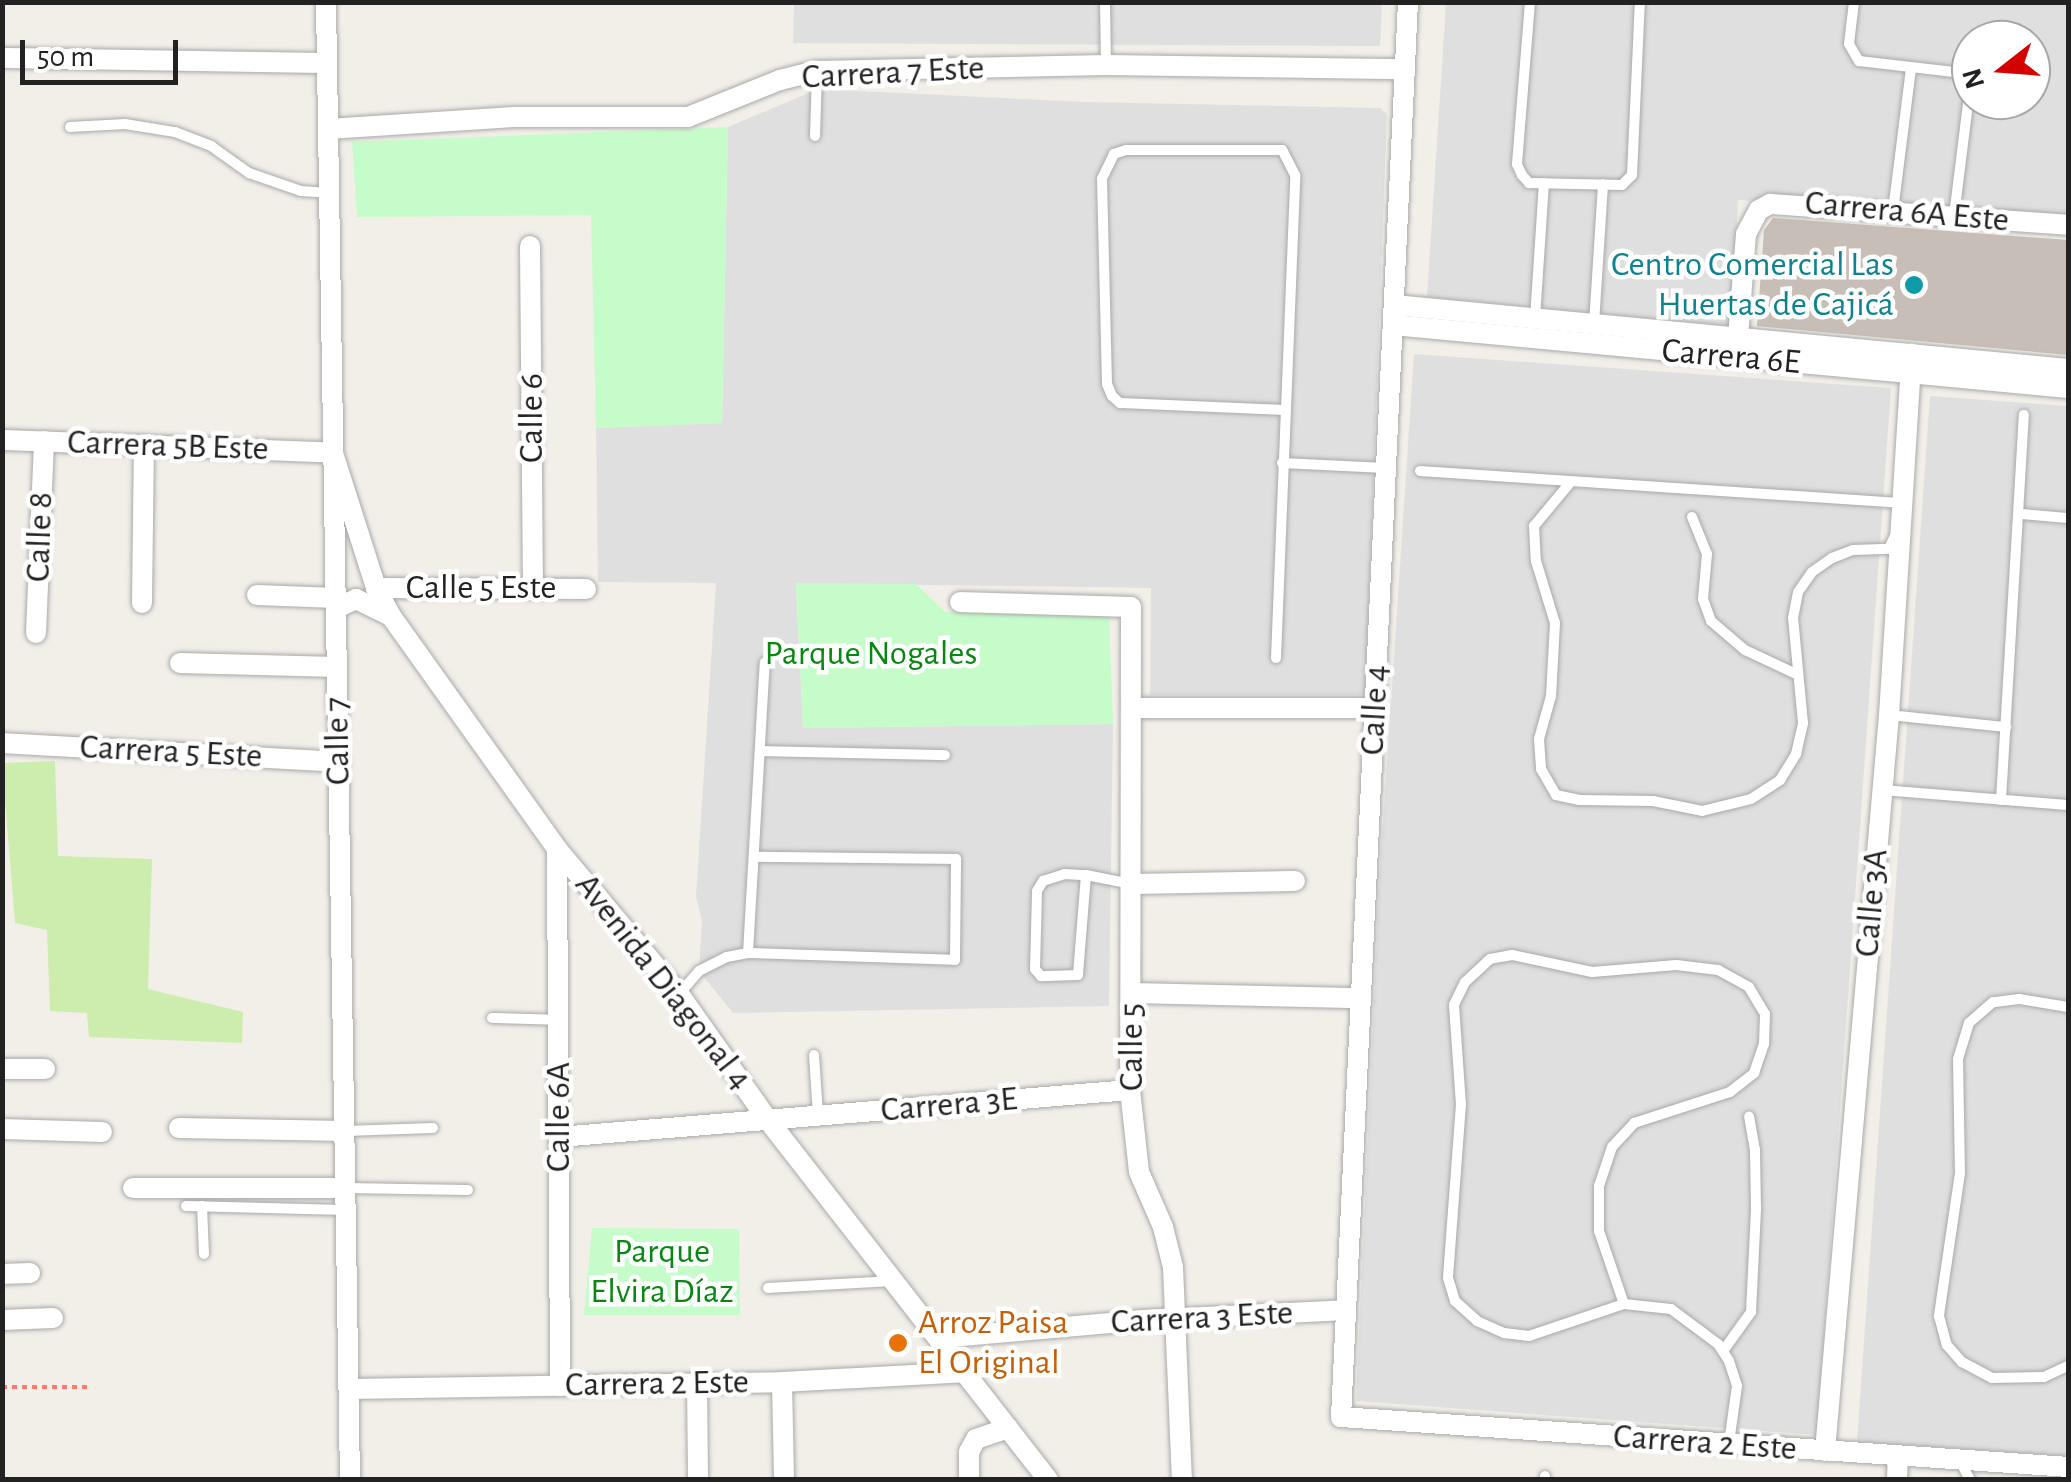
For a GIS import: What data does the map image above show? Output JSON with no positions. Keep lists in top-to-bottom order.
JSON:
{
  "streets": {
    "street": [
      "Carrera 7 Este",
      "Carrera 6A Este",
      "Carrera 6E",
      "Calle 6",
      "Carrera 5B Este",
      "Calle 8",
      "Calle 5 Este",
      "Calle 4",
      "Calle 7",
      "Carrera 5 Este",
      "Calle 3A",
      "Avenida Diagonal 4",
      "Calle 5",
      "Carrera 3E",
      "Calle 6A",
      "Carrera 3 Este",
      "Carrera 2 Este"
    ]
  },
  "crossings": [
    ["Carrera 7 Este", "Calle 4"],
    ["Carrera 7 Este", "Calle 7"],
    ["Carrera 6A Este", "Carrera 6E"],
    ["Carrera 6E", "Calle 4"],
    ["Carrera 6E", "Calle 3A"],
    ["Calle 6", "Calle 5 Este"],
    ["Carrera 5B Este", "Calle 8"],
    ["Carrera 5B Este", "Calle 7"],
    ["Carrera 5B Este", "Avenida Diagonal 4"],
    ["Calle 5 Este", "Avenida Diagonal 4"],
    ["Calle 4", "Carrera 3 Este"],
    ["Calle 4", "Carrera 2 Este"],
    ["Calle 7", "Carrera 5 Este"],
    ["Calle 7", "Avenida Diagonal 4"],
    ["Calle 7", "Carrera 2 Este"],
    ["Calle 3A", "Carrera 2 Este"],
    ["Avenida Diagonal 4", "Carrera 3E"],
    ["Avenida Diagonal 4", "Calle 6A"],
    ["Avenida Diagonal 4", "Carrera 3 Este"],
    ["Avenida Diagonal 4", "Carrera 2 Este"],
    ["Calle 5", "Carrera 3E"],
    ["Calle 5", "Carrera 3 Este"],
    ["Carrera 3E", "Calle 6A"],
    ["Calle 6A", "Carrera 2 Este"]
  ],
  "parks": ["Parque Nogales", "Parque Elvira Díaz"],
  "places": ["Centro Comercial Las Huertas de Cajicá", "Arroz Paisa El Original"],
  "scale_bar": "50 m",
  "north": "left"
}
